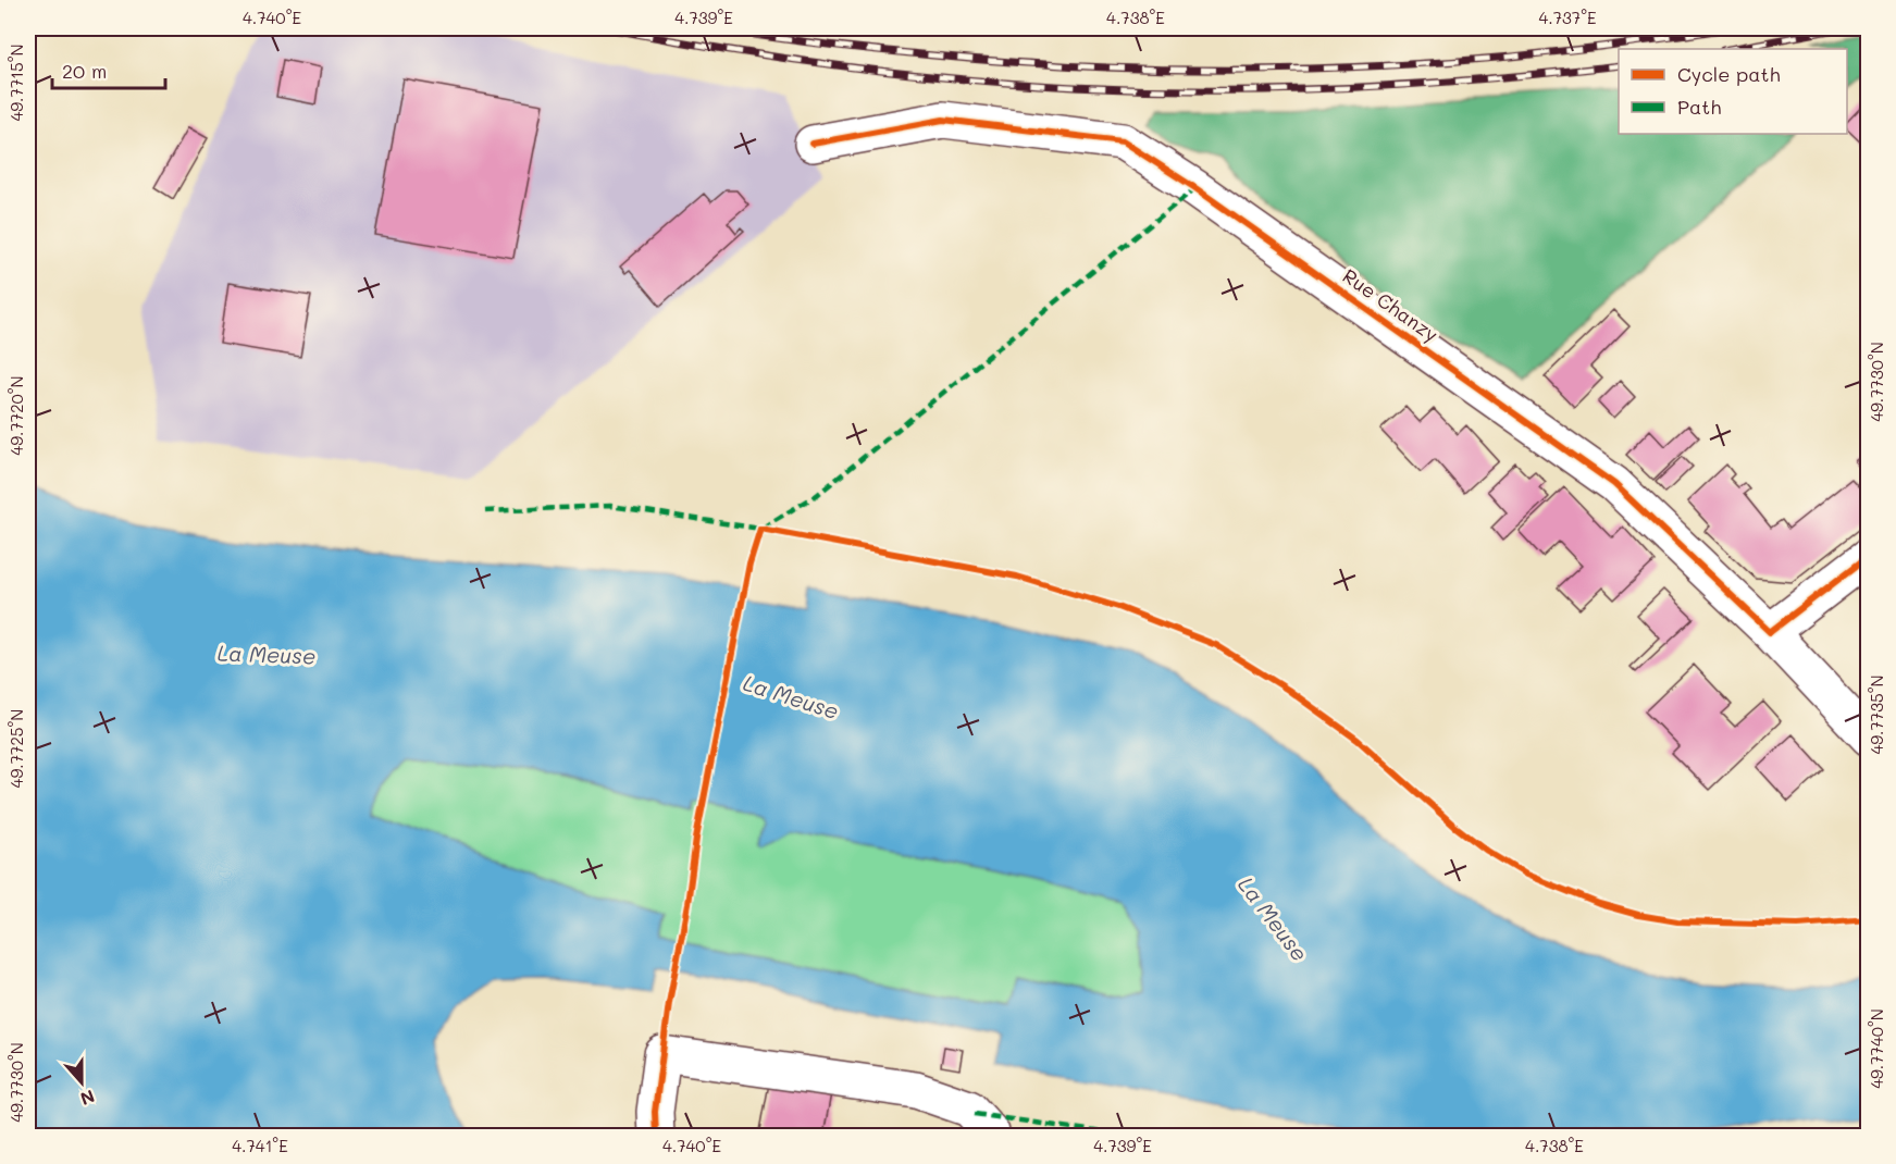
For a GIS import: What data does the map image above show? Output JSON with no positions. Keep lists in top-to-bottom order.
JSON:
{
  "streets": {
    "street": ["Rue Chanzy"]
  },
  "water": ["La Meuse"],
  "legend": ["Cycle path", "Path"],
  "scale_bar": "20 m",
  "north": "bottom",
  "coordinates": [
    "4.740°E",
    "4.739°E",
    "4.738°E",
    "4.737°E",
    "49.7715°N",
    "49.7730°N",
    "49.7720°N",
    "49.7735°N",
    "49.7725°N",
    "49.7740°N",
    "4.741°E"
  ]
}
